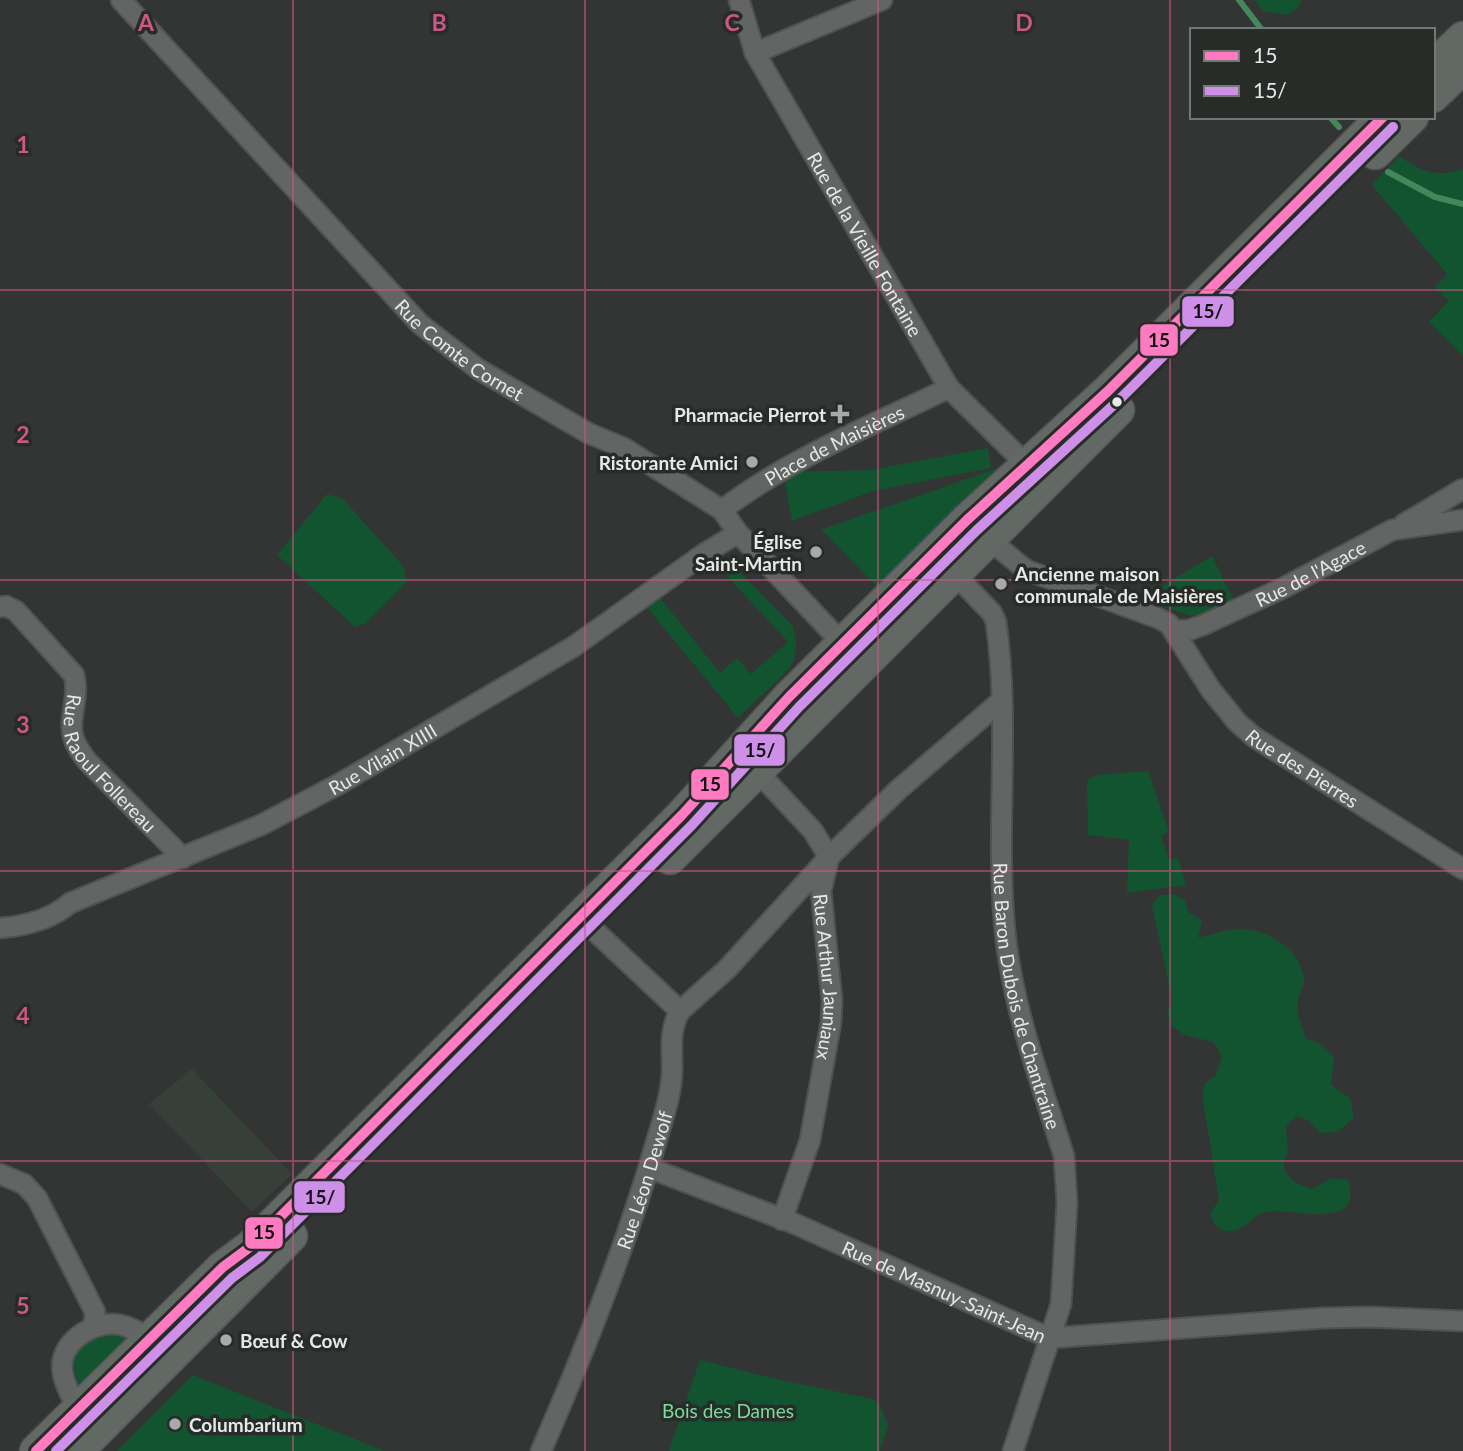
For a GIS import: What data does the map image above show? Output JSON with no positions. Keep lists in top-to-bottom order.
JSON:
{
  "streets": {
    "street": [
      "Rue de la Vieille Fontaine",
      "Rue Comte Cornet",
      "Place de Maisières",
      "Rue de l'Agace",
      "Rue Vilain XIIII",
      "Rue Raoul Follereau",
      "Rue des Pierres",
      "Rue Arthur Jauniaux",
      "Rue Baron Dubois de Chantraine",
      "Rue Léon Dewolf",
      "Rue de Masnuy-Saint-Jean"
    ]
  },
  "crossings": [
    ["Rue de la Vieille Fontaine", "Place de Maisières"],
    ["Rue Comte Cornet", "Place de Maisières"],
    ["Rue Comte Cornet", "Rue Vilain XIIII"],
    ["Rue de l'Agace", "Rue des Pierres"],
    ["Rue Vilain XIIII", "Rue Raoul Follereau"],
    ["Rue Arthur Jauniaux", "Rue Baron Dubois de Chantraine"],
    ["Rue Arthur Jauniaux", "Rue Léon Dewolf"],
    ["Rue Arthur Jauniaux", "Rue de Masnuy-Saint-Jean"],
    ["Rue Baron Dubois de Chantraine", "Rue de Masnuy-Saint-Jean"],
    ["Rue Léon Dewolf", "Rue de Masnuy-Saint-Jean"]
  ],
  "parks": ["Bois des Dames"],
  "places": {
    "health": ["Pharmacie Pierrot"],
    "other": [
      "Ristorante Amici",
      "Église Saint-Martin",
      "Ancienne maison communale de Maisières",
      "Bœuf & Cow",
      "Columbarium"
    ]
  },
  "lines": ["transit line 15", "transit line 15/"],
  "legend": ["15", "15/"],
  "grid": {
    "columns": [
      "A",
      "B",
      "C",
      "D"
    ],
    "rows": [
      "1",
      "2",
      "3",
      "4",
      "5"
    ]
  }
}
